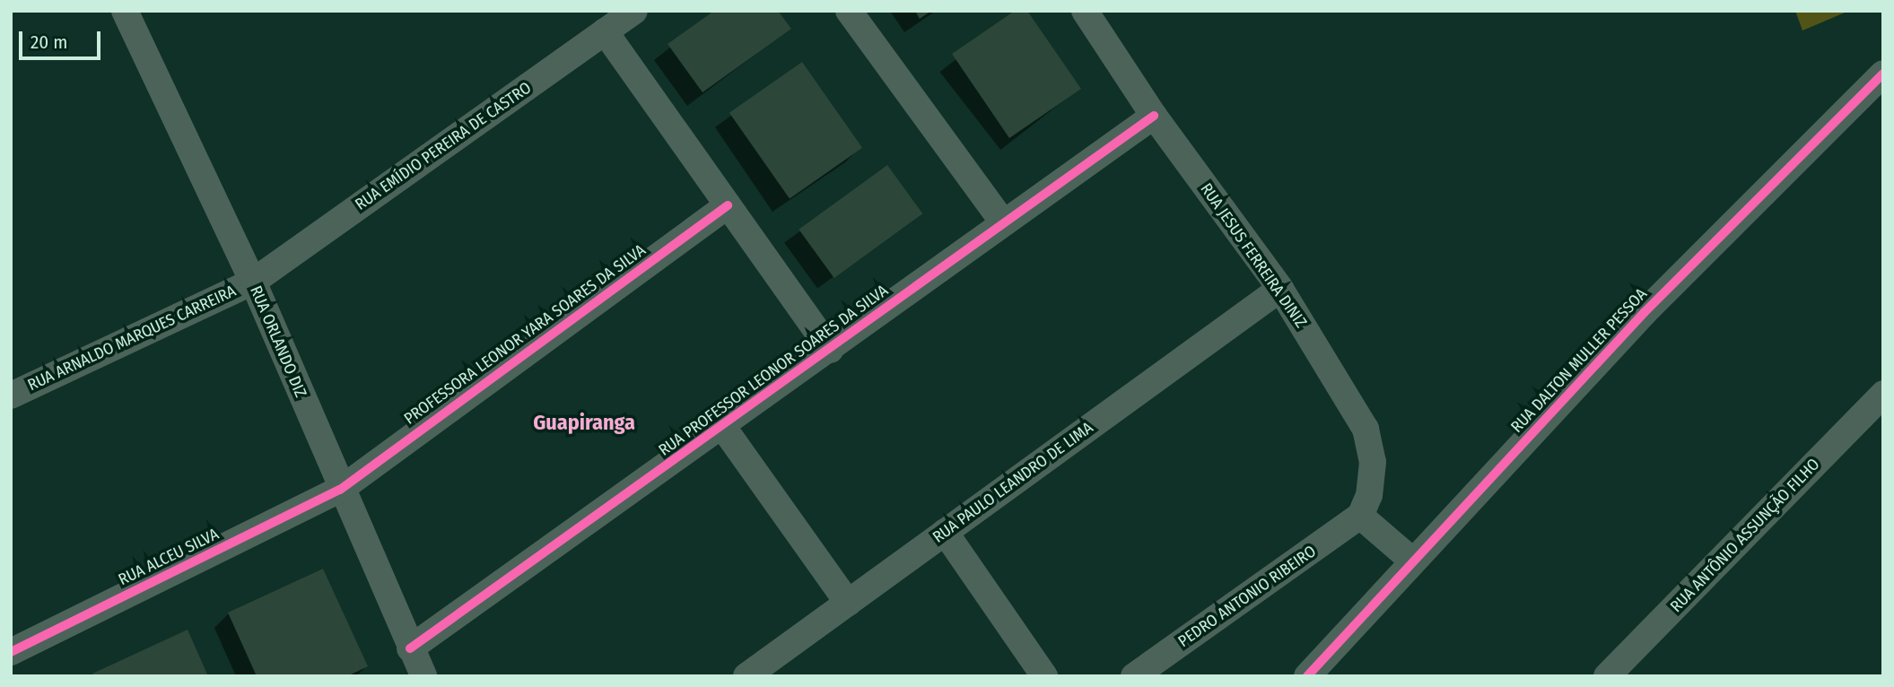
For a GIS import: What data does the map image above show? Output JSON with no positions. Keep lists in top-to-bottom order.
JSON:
{
  "streets": {
    "street": [
      "RUA EMÍDIO PEREIRA DE CASTRO",
      "RUA JESUS FERREIRA DINIZ",
      "PROFESSORA LEONOR YARA SOARES DA SILVA",
      "RUA ARNALDO MARQUES CARREIRA",
      "RUA ORLANDO DIZ",
      "RUA DALTON MULLER PESSOA",
      "RUA PROFESSOR LEONOR SOARES DA SILVA",
      "RUA PAULO LEANDRO DE LIMA",
      "RUA ANTÔNIO ASSUNÇÃO FILHO",
      "RUA ALCEU SILVA",
      "PEDRO ANTONIO RIBEIRO"
    ]
  },
  "crossings": [
    ["RUA EMÍDIO PEREIRA DE CASTRO", "RUA ARNALDO MARQUES CARREIRA"],
    ["RUA EMÍDIO PEREIRA DE CASTRO", "RUA ORLANDO DIZ"],
    ["RUA JESUS FERREIRA DINIZ", "RUA PROFESSOR LEONOR SOARES DA SILVA"],
    ["RUA JESUS FERREIRA DINIZ", "RUA PAULO LEANDRO DE LIMA"],
    ["RUA JESUS FERREIRA DINIZ", "PEDRO ANTONIO RIBEIRO"],
    ["PROFESSORA LEONOR YARA SOARES DA SILVA", "RUA ORLANDO DIZ"],
    ["PROFESSORA LEONOR YARA SOARES DA SILVA", "RUA ALCEU SILVA"],
    ["RUA ARNALDO MARQUES CARREIRA", "RUA ORLANDO DIZ"],
    ["RUA ORLANDO DIZ", "RUA PROFESSOR LEONOR SOARES DA SILVA"],
    ["RUA ORLANDO DIZ", "RUA ALCEU SILVA"]
  ],
  "districts": ["Guapiranga"],
  "scale_bar": "20 m"
}
